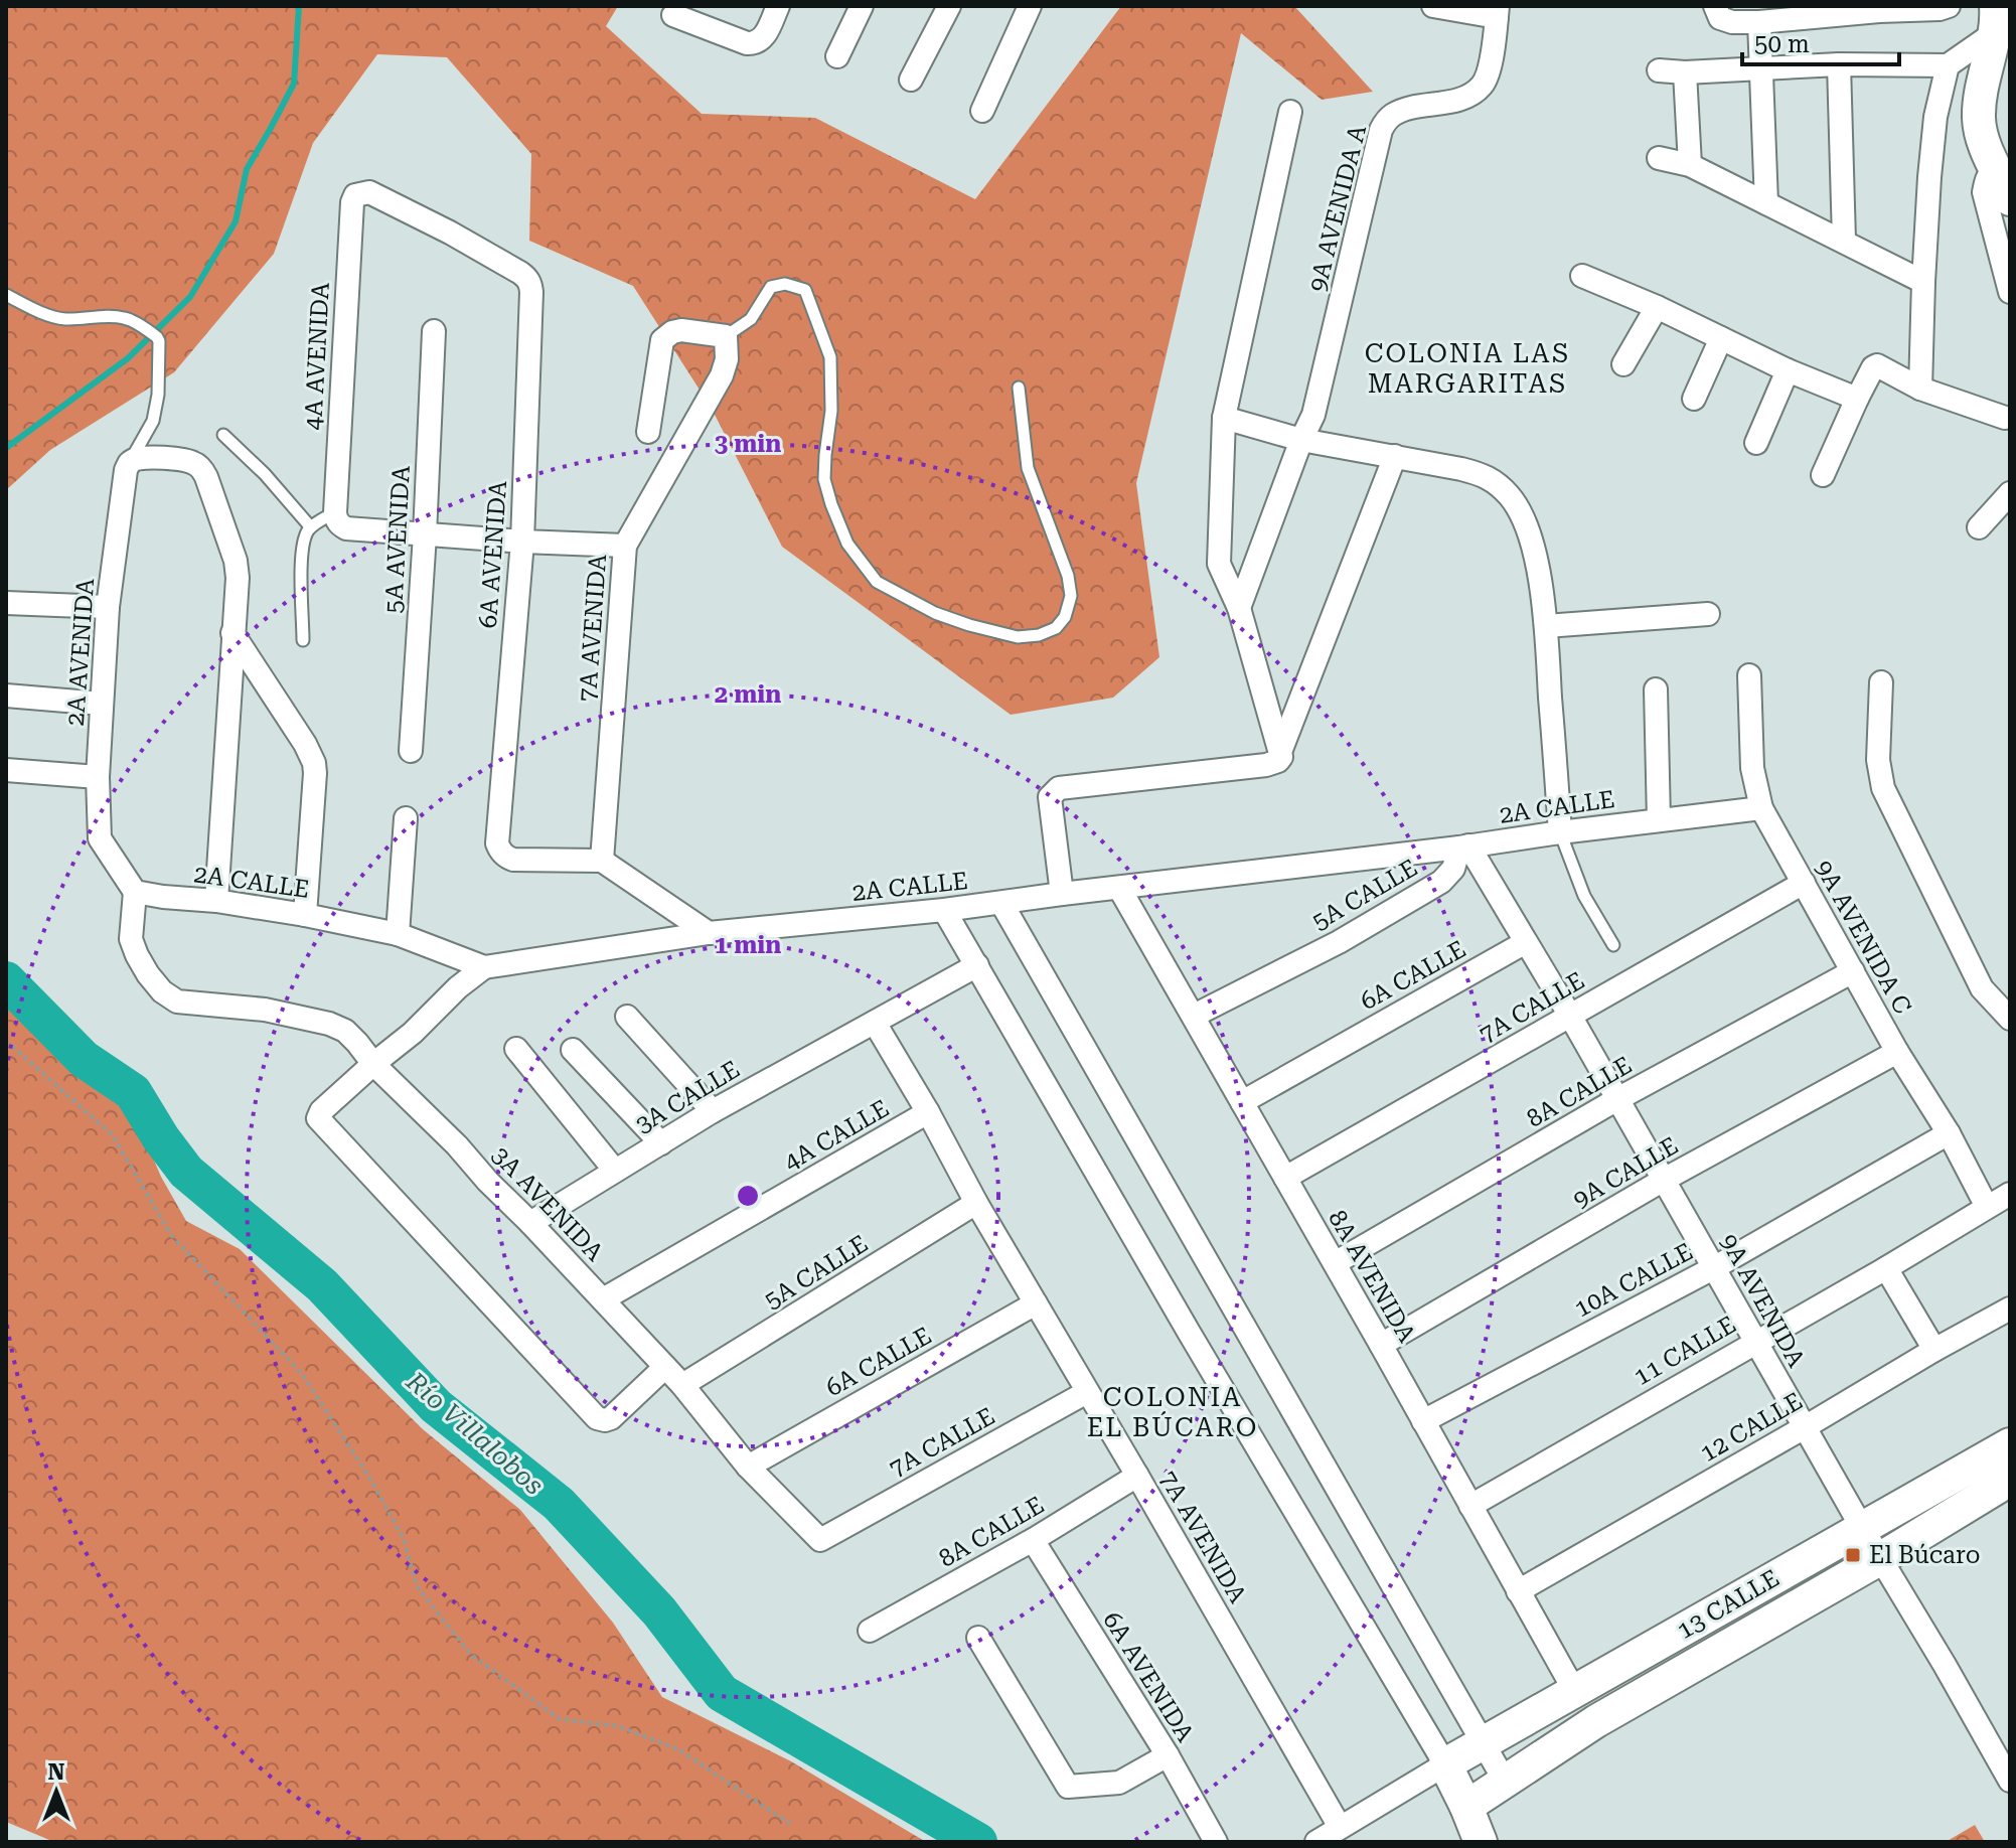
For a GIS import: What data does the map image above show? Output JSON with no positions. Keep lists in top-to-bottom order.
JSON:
{
  "streets": {
    "main road": ["13 CALLE"],
    "street": [
      "9A AVENIDA A",
      "4A AVENIDA",
      "5A AVENIDA",
      "6A AVENIDA",
      "7A AVENIDA",
      "2A AVENIDA",
      "2A CALLE",
      "5A CALLE",
      "9A AVENIDA C",
      "6A CALLE",
      "7A CALLE",
      "8A CALLE",
      "3A CALLE",
      "4A CALLE",
      "9A CALLE",
      "3A AVENIDA",
      "8A AVENIDA",
      "10A CALLE",
      "9A AVENIDA",
      "11 CALLE",
      "12 CALLE"
    ]
  },
  "crossings": [
    ["4A AVENIDA", "6A AVENIDA"],
    ["6A AVENIDA", "7A AVENIDA"],
    ["6A AVENIDA", "8A CALLE"],
    ["7A AVENIDA", "5A CALLE"],
    ["7A AVENIDA", "6A CALLE"],
    ["7A AVENIDA", "7A CALLE"],
    ["7A AVENIDA", "8A CALLE"],
    ["7A AVENIDA", "3A CALLE"],
    ["7A AVENIDA", "4A CALLE"],
    ["2A AVENIDA", "2A CALLE"],
    ["2A AVENIDA", "3A AVENIDA"],
    ["2A CALLE", "5A CALLE"],
    ["2A CALLE", "9A AVENIDA C"],
    ["2A CALLE", "3A AVENIDA"],
    ["2A CALLE", "8A AVENIDA"],
    ["2A CALLE", "9A AVENIDA"],
    ["5A CALLE", "3A AVENIDA"],
    ["5A CALLE", "8A AVENIDA"],
    ["5A CALLE", "9A AVENIDA"],
    ["9A AVENIDA C", "7A CALLE"],
    ["9A AVENIDA C", "8A CALLE"],
    ["9A AVENIDA C", "9A CALLE"],
    ["9A AVENIDA C", "10A CALLE"],
    ["9A AVENIDA C", "11 CALLE"],
    ["6A CALLE", "3A AVENIDA"],
    ["6A CALLE", "8A AVENIDA"],
    ["6A CALLE", "9A AVENIDA"],
    ["7A CALLE", "3A AVENIDA"],
    ["7A CALLE", "8A AVENIDA"],
    ["7A CALLE", "9A AVENIDA"],
    ["8A CALLE", "8A AVENIDA"],
    ["8A CALLE", "9A AVENIDA"],
    ["3A CALLE", "3A AVENIDA"],
    ["4A CALLE", "3A AVENIDA"],
    ["9A CALLE", "8A AVENIDA"],
    ["9A CALLE", "9A AVENIDA"],
    ["8A AVENIDA", "10A CALLE"],
    ["8A AVENIDA", "11 CALLE"],
    ["8A AVENIDA", "12 CALLE"],
    ["8A AVENIDA", "13 CALLE"],
    ["10A CALLE", "9A AVENIDA"],
    ["9A AVENIDA", "11 CALLE"],
    ["9A AVENIDA", "12 CALLE"],
    ["9A AVENIDA", "13 CALLE"]
  ],
  "districts": ["COLONIA LAS MARGARITAS", "COLONIA EL BÚCARO"],
  "water": ["Río Villalobos"],
  "places": {
    "transit": ["El Búcaro"]
  },
  "scale_bar": "50 m",
  "north": "top",
  "rings": ["3 min", "2 min", "1 min"]
}
